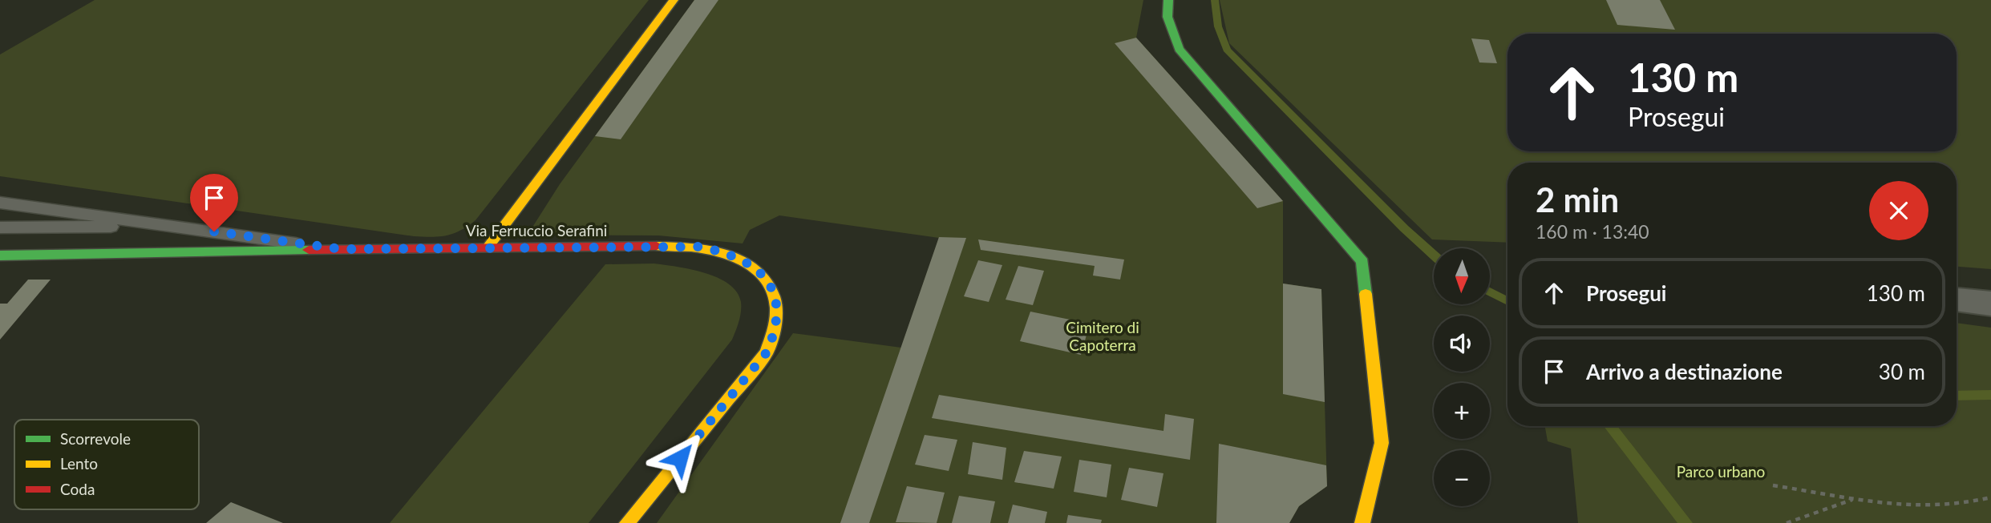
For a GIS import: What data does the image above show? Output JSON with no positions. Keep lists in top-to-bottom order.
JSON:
{
  "streets": {
    "street": ["Via Ferruccio Serafini"]
  },
  "parks": ["Cimitero di Capoterra", "Parco urbano"],
  "legend": ["Scorrevole", "Lento", "Coda"],
  "north": "bottom",
  "page": {
    "turn": ["130 m", "Prosegui"],
    "heading": ["2 min", "160 m · 13:40"],
    "map_buttons": ["+", "−"],
    "list": [
      {
        "name": "Prosegui",
        "value": "130 m"
      },
      {
        "name": "Arrivo a destinazione",
        "value": "30 m"
      }
    ]
  }
}
